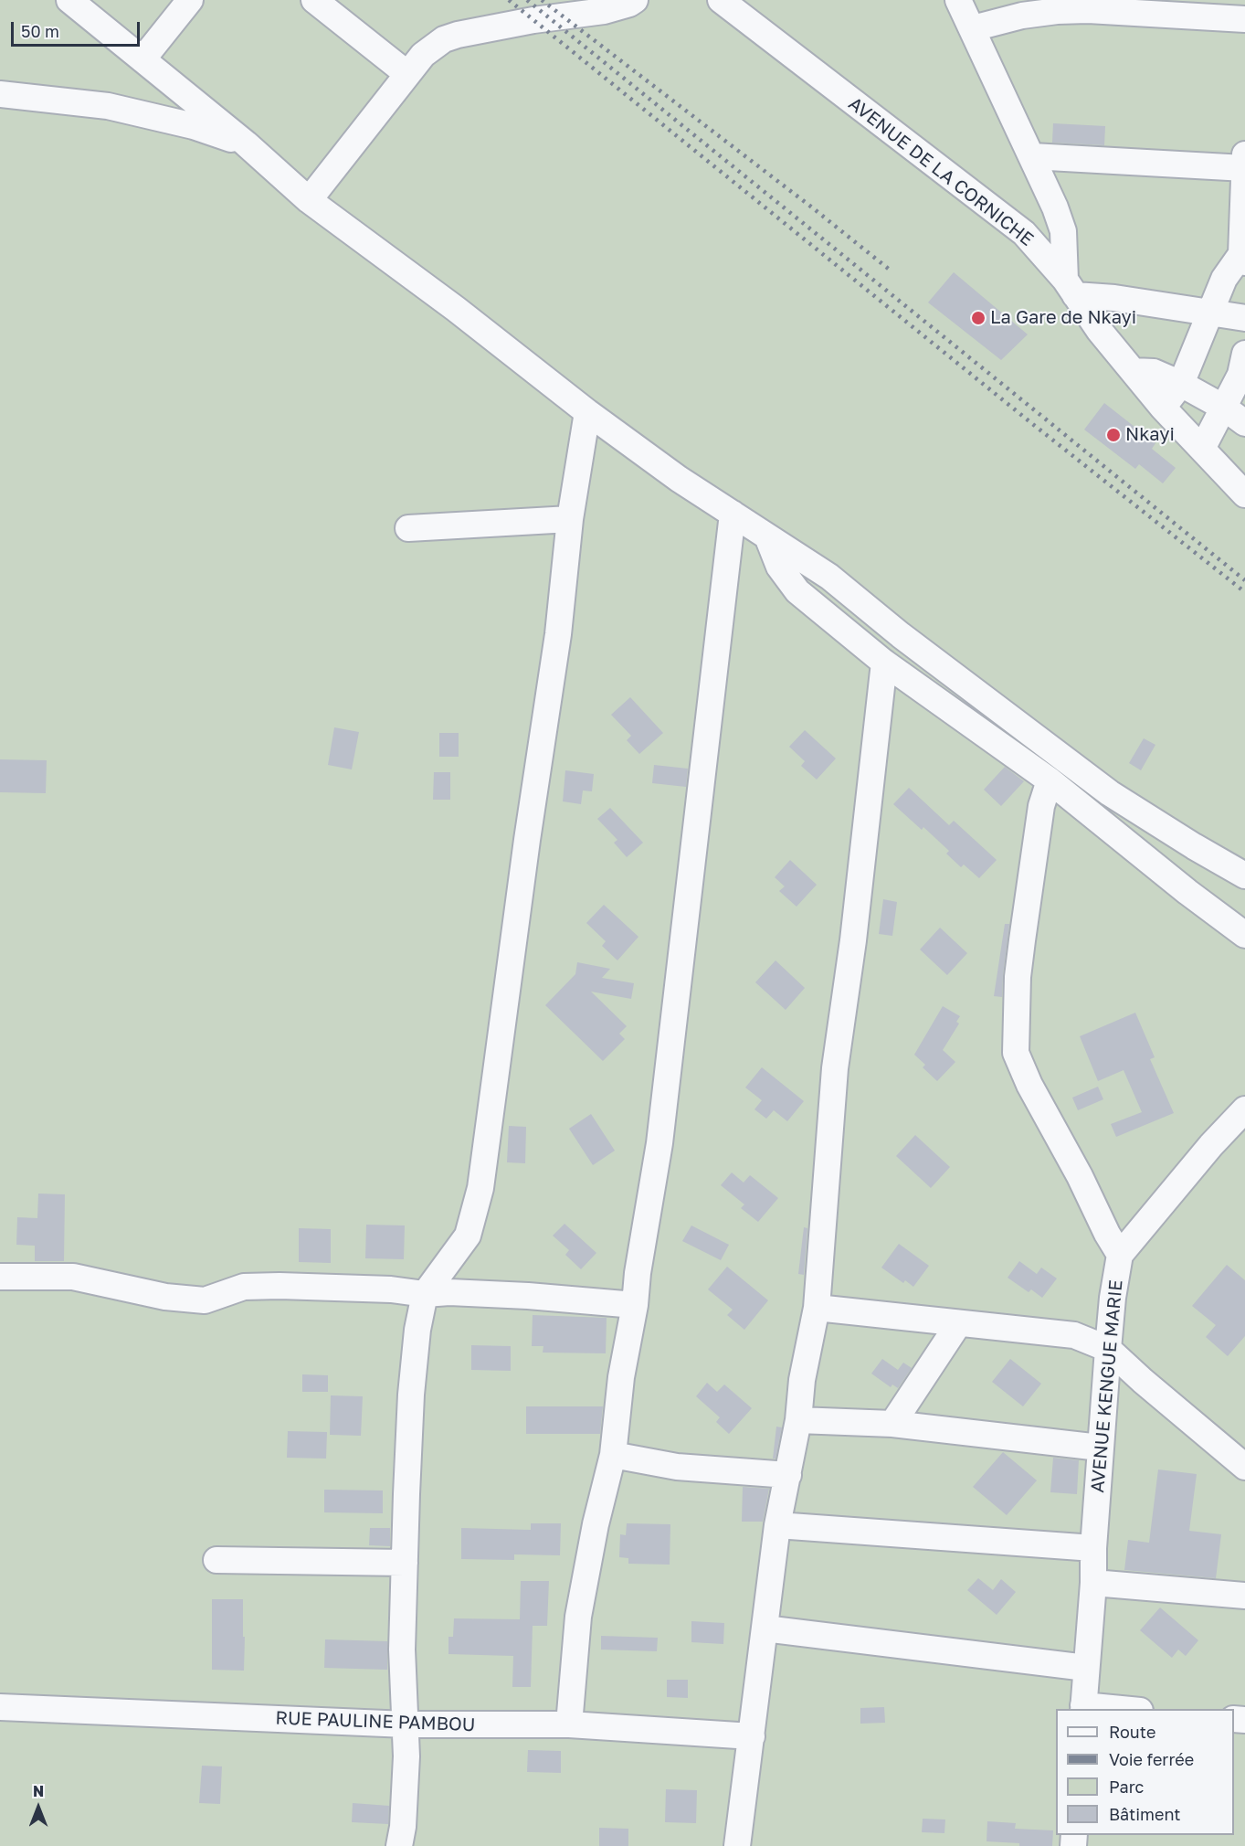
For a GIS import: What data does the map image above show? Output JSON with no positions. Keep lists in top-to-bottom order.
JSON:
{
  "streets": {
    "street": ["AVENUE DE LA CORNICHE", "AVENUE KENGUE MARIE", "RUE PAULINE PAMBOU"]
  },
  "places": ["La Gare de Nkayi", "Nkayi"],
  "legend": [
    "Route",
    "Voie ferrée",
    "Parc",
    "Bâtiment"
  ],
  "scale_bar": "50 m",
  "north": "top"
}
